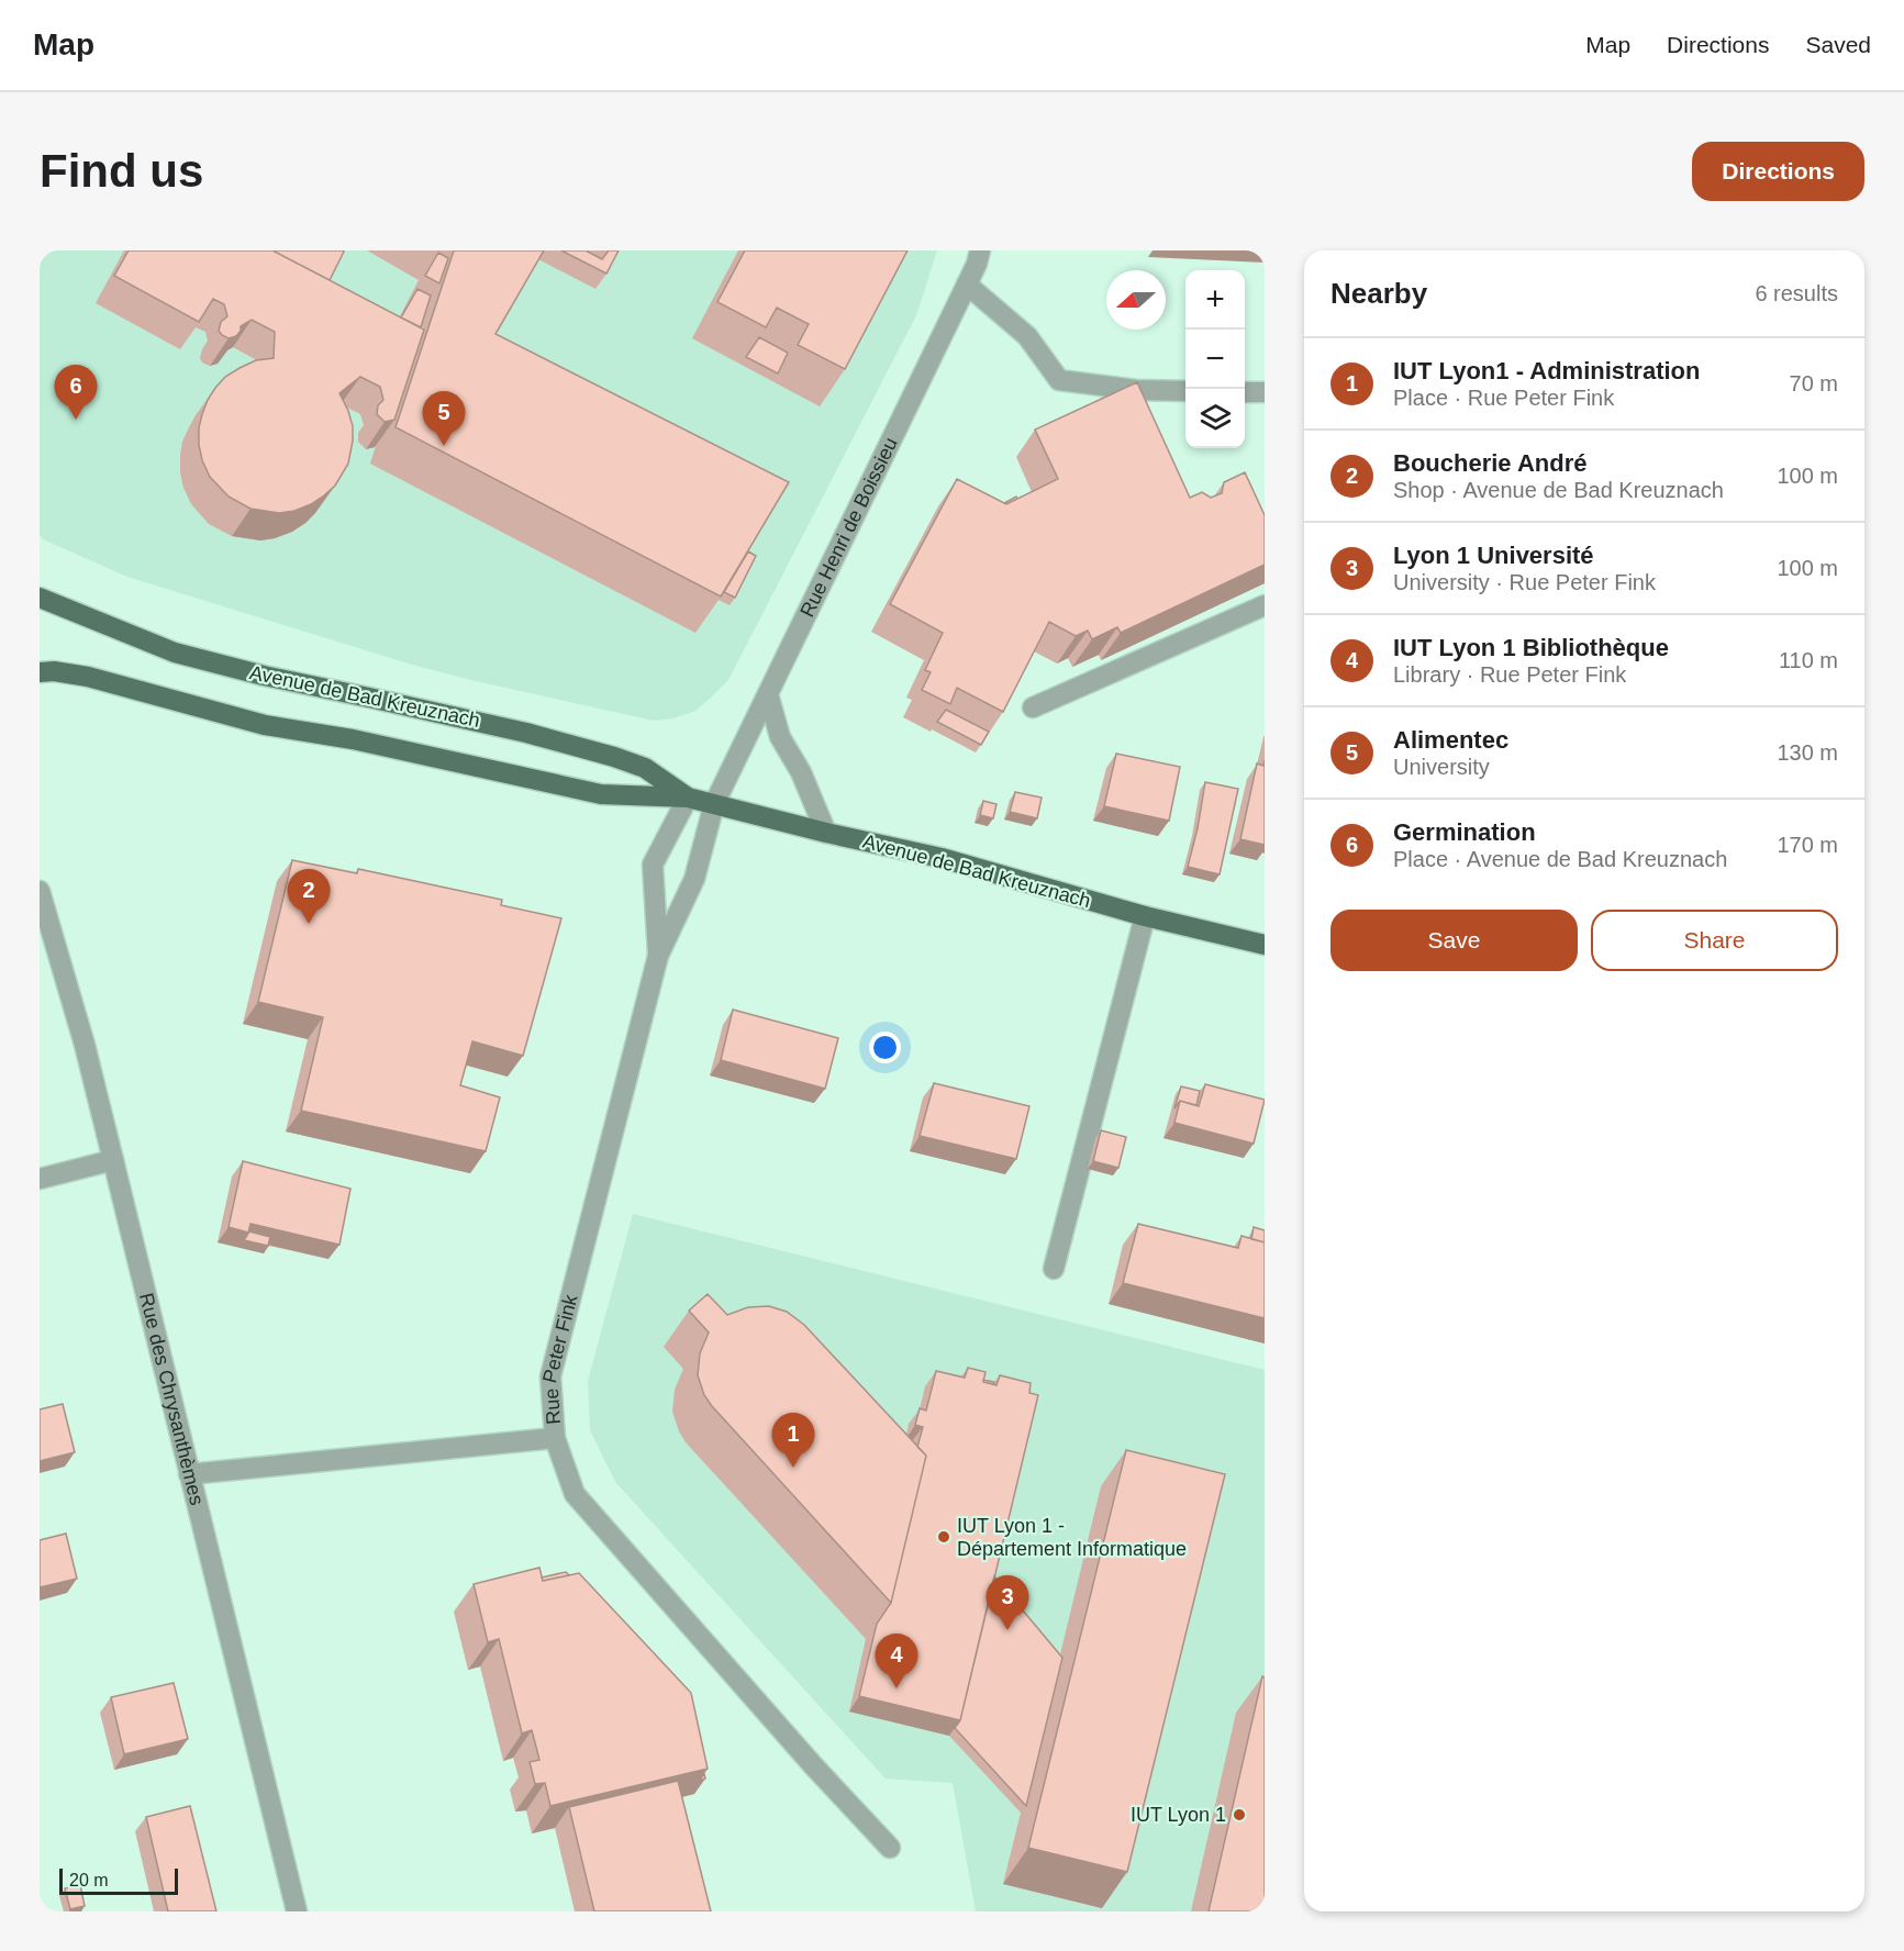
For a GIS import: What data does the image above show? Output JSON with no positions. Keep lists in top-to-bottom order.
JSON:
{
  "streets": {
    "main road": ["Avenue de Bad Kreuznach"],
    "street": ["Rue Henri de Boissieu", "Rue Peter Fink", "Rue des Chrysanthèmes"]
  },
  "crossings": [
    ["Rue Henri de Boissieu", "Avenue de Bad Kreuznach"],
    ["Rue Henri de Boissieu", "Rue Peter Fink"],
    ["Avenue de Bad Kreuznach", "Rue Peter Fink"]
  ],
  "places": ["IUT Lyon 1 - Département Informatique", "IUT Lyon 1"],
  "scale_bar": "20 m",
  "north": "left",
  "page": {
    "header": "Map",
    "nav": ["Map", "Directions", "Saved"],
    "buttons": [
      "Directions",
      ["Save", "Share"]
    ],
    "title": "Find us",
    "heading": ["Nearby", "6 results"],
    "map_buttons": ["+", "−"],
    "list": [
      {
        "mark": "1",
        "name": "IUT Lyon1 - Administration",
        "note": "Place · Rue Peter Fink",
        "value": "70 m"
      },
      {
        "mark": "2",
        "name": "Boucherie André",
        "note": "Shop · Avenue de Bad Kreuznach",
        "value": "100 m"
      },
      {
        "mark": "3",
        "name": "Lyon 1 Université",
        "note": "University · Rue Peter Fink",
        "value": "100 m"
      },
      {
        "mark": "4",
        "name": "IUT Lyon 1 Bibliothèque",
        "note": "Library · Rue Peter Fink",
        "value": "110 m"
      },
      {
        "mark": "5",
        "name": "Alimentec",
        "note": "University",
        "value": "130 m"
      },
      {
        "mark": "6",
        "name": "Germination",
        "note": "Place · Avenue de Bad Kreuznach",
        "value": "170 m"
      }
    ],
    "pins": [
      "6",
      "5",
      "2",
      "1",
      "3",
      "4"
    ],
    "scale": "20 m"
  }
}
